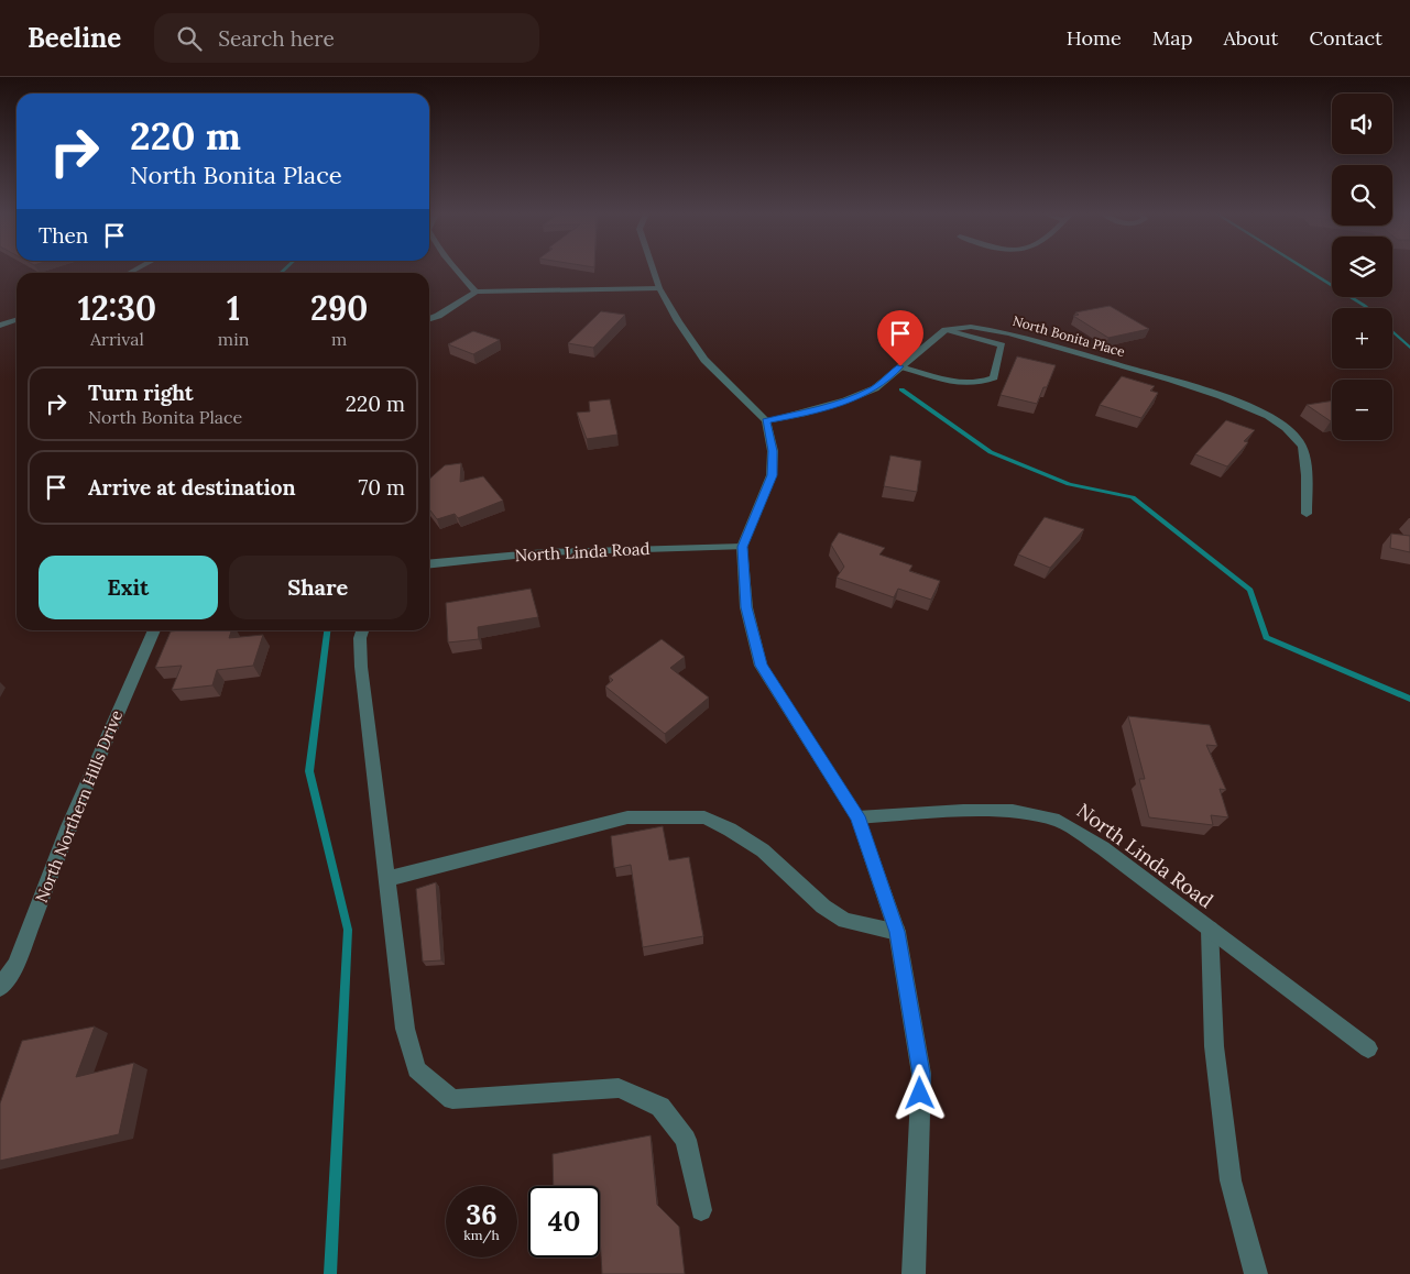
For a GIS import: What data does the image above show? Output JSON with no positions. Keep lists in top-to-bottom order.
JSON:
{
  "streets": {
    "street": ["North Bonita Place", "North Linda Road", "North Northern Hills Drive"]
  },
  "page": {
    "header": "Beeline",
    "search": "Search here",
    "nav": [
      "Home",
      "Map",
      "About",
      "Contact"
    ],
    "map_buttons": ["+", "−"],
    "turn": ["220 m", "North Bonita Place"],
    "then": "Then",
    "eta": [
      "12:30",
      "Arrival",
      "1",
      "min",
      "290",
      "m"
    ],
    "list": [
      {
        "name": "Turn right",
        "note": "North Bonita Place",
        "value": "220 m"
      },
      {
        "name": "Arrive at destination",
        "value": "70 m"
      }
    ],
    "buttons": ["Exit", "Share"],
    "speed": "36 km/h",
    "limit": "40"
  }
}
